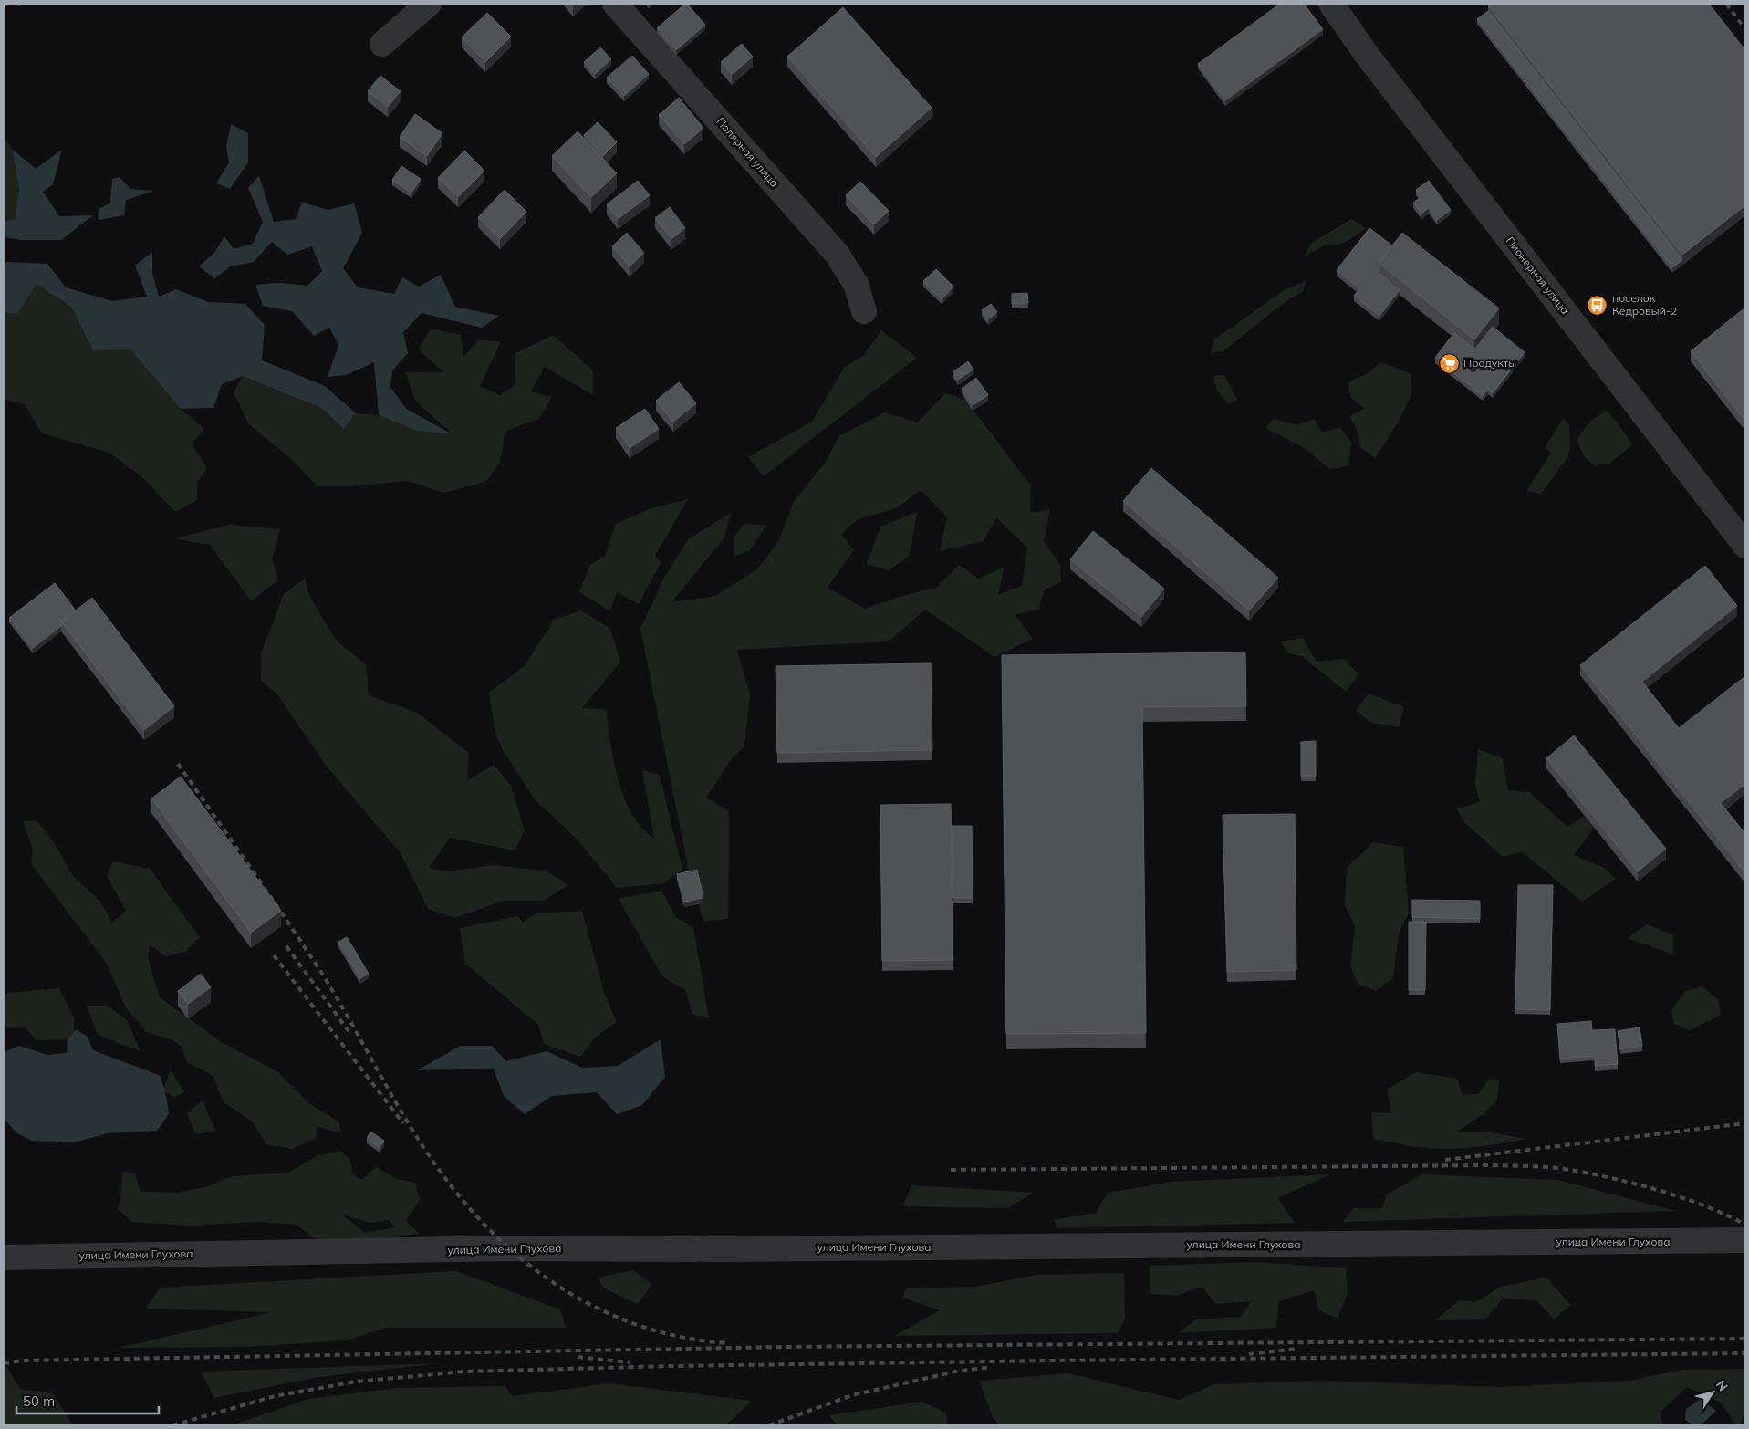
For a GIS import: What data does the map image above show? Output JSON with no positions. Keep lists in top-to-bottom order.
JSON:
{
  "streets": {
    "street": ["Полярная улица", "Пионерная улица", "улица Имени Глухова"]
  },
  "places": {
    "bus stop": ["поселок Кедровый-2"],
    "supermarket": ["Продукты"]
  },
  "scale_bar": "50 m",
  "north": "top right"
}
